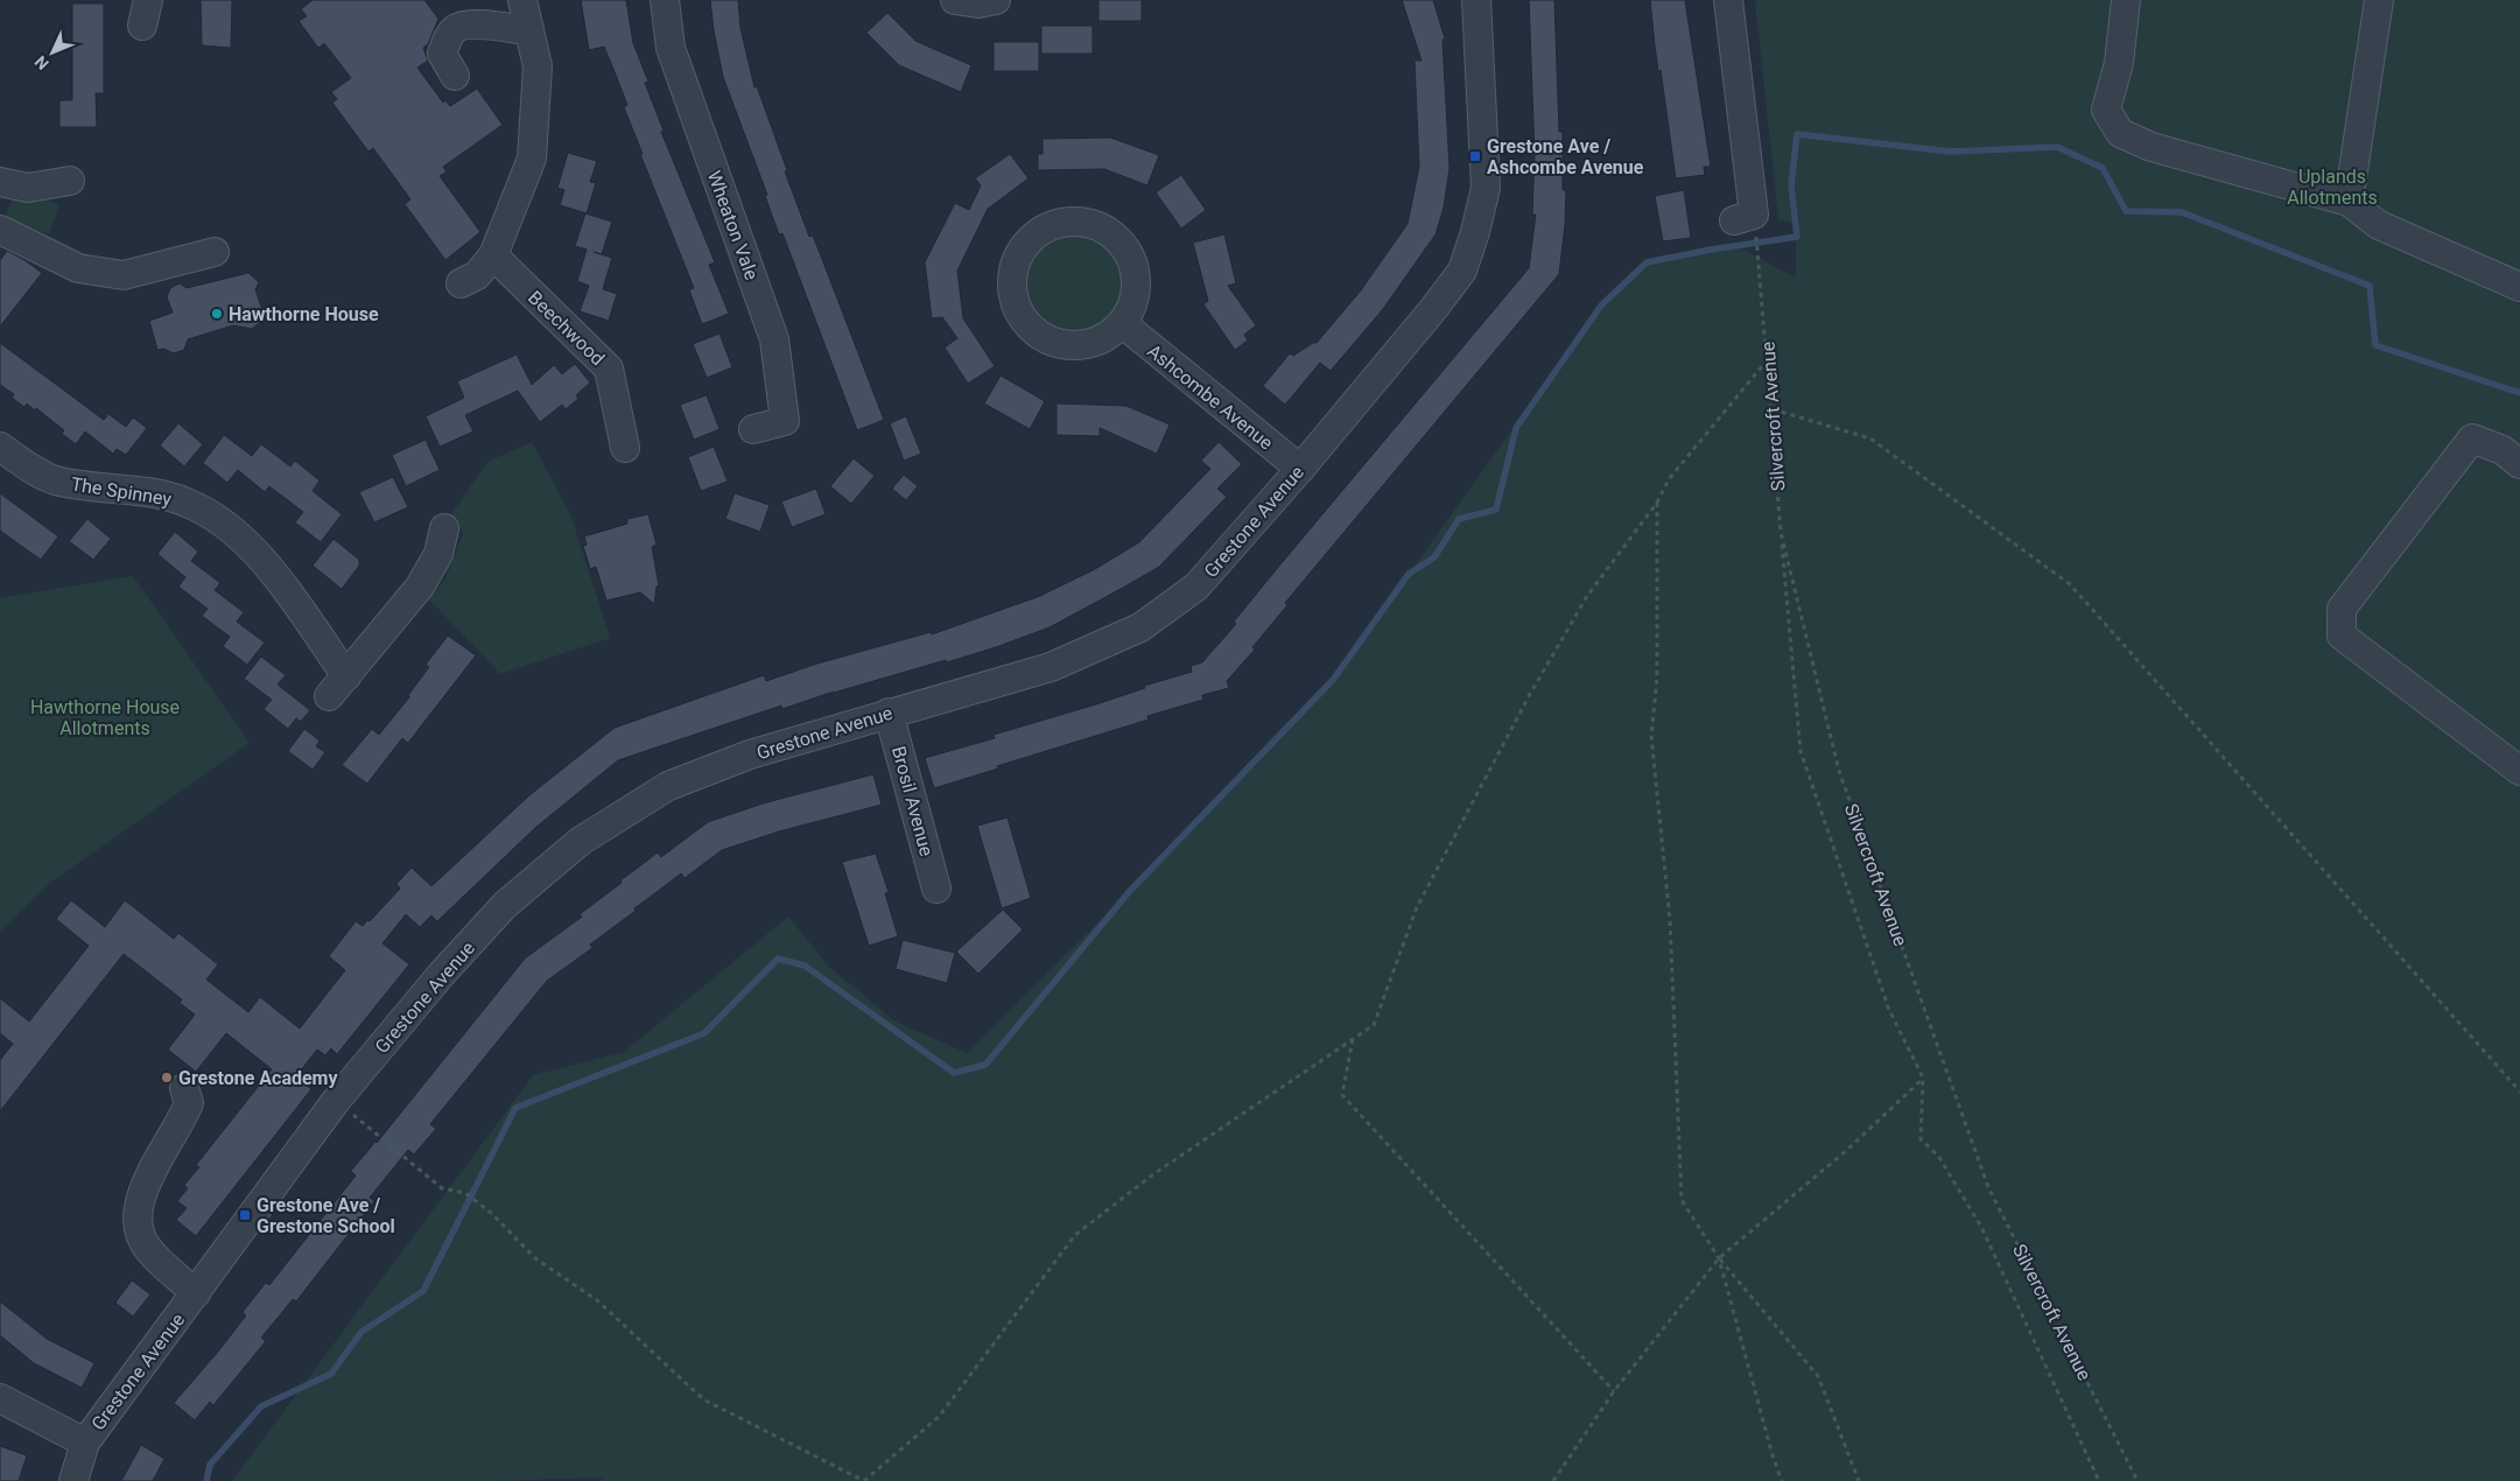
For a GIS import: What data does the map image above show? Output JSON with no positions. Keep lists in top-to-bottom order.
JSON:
{
  "streets": {
    "street": [
      "Wheaton Vale",
      "Beechwood",
      "Ashcombe Avenue",
      "The Spinney",
      "Grestone Avenue",
      "Brosil Avenue"
    ],
    "path": ["Silvercroft Avenue"]
  },
  "crossings": [
    ["Ashcombe Avenue", "Grestone Avenue"],
    ["Grestone Avenue", "Brosil Avenue"]
  ],
  "parks": ["Uplands Allotments", "Hawthorne House Allotments"],
  "places": {
    "transit": ["Grestone Ave / Ashcombe Avenue", "Grestone Ave / Grestone School"],
    "other": ["Hawthorne House", "Grestone Academy"]
  },
  "north": "bottom left"
}
